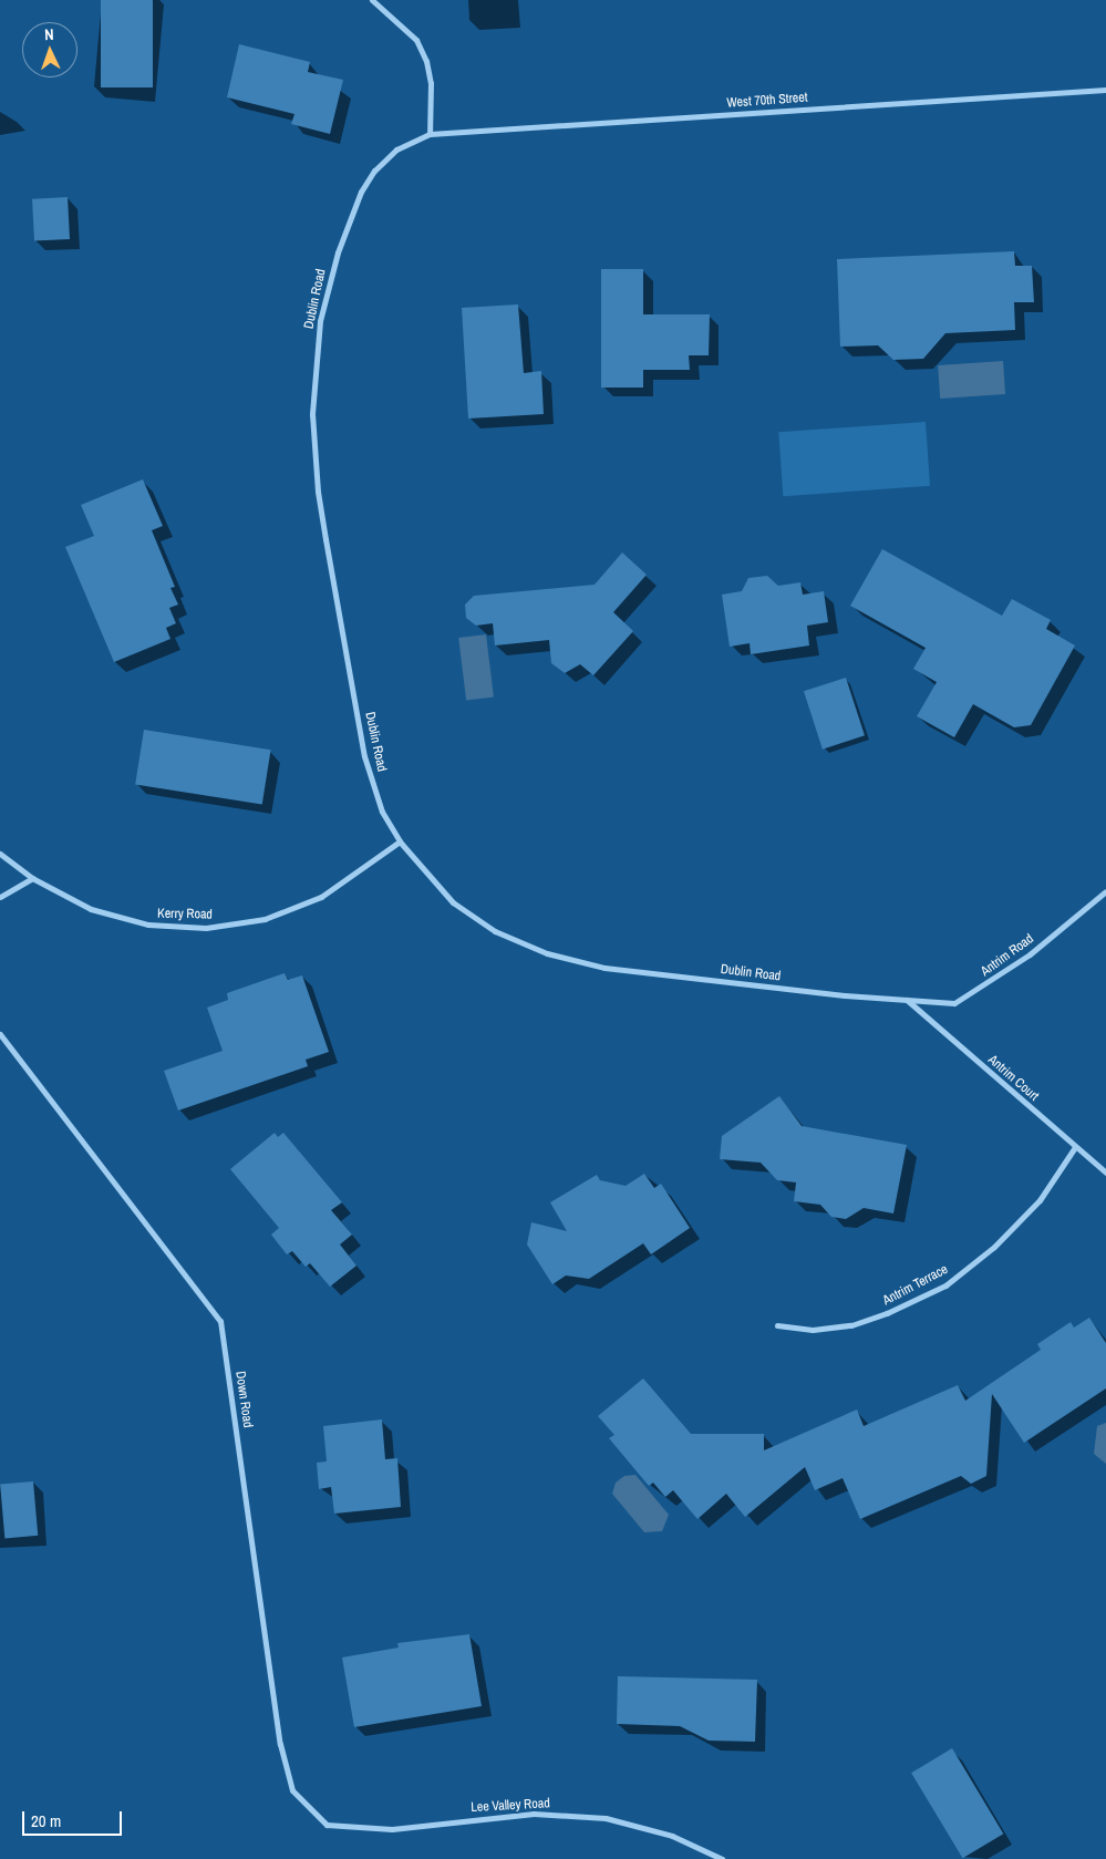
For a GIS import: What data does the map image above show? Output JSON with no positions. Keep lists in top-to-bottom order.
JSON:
{
  "streets": {
    "street": [
      "West 70th Street",
      "Dublin Road",
      "Kerry Road",
      "Antrim Road",
      "Antrim Court",
      "Antrim Terrace",
      "Down Road",
      "Lee Valley Road"
    ]
  },
  "crossings": [
    ["West 70th Street", "Dublin Road"],
    ["Dublin Road", "Kerry Road"],
    ["Dublin Road", "Antrim Road"],
    ["Dublin Road", "Antrim Court"],
    ["Antrim Road", "Antrim Court"],
    ["Antrim Court", "Antrim Terrace"],
    ["Down Road", "Lee Valley Road"]
  ],
  "scale_bar": "20 m",
  "north": "top"
}
